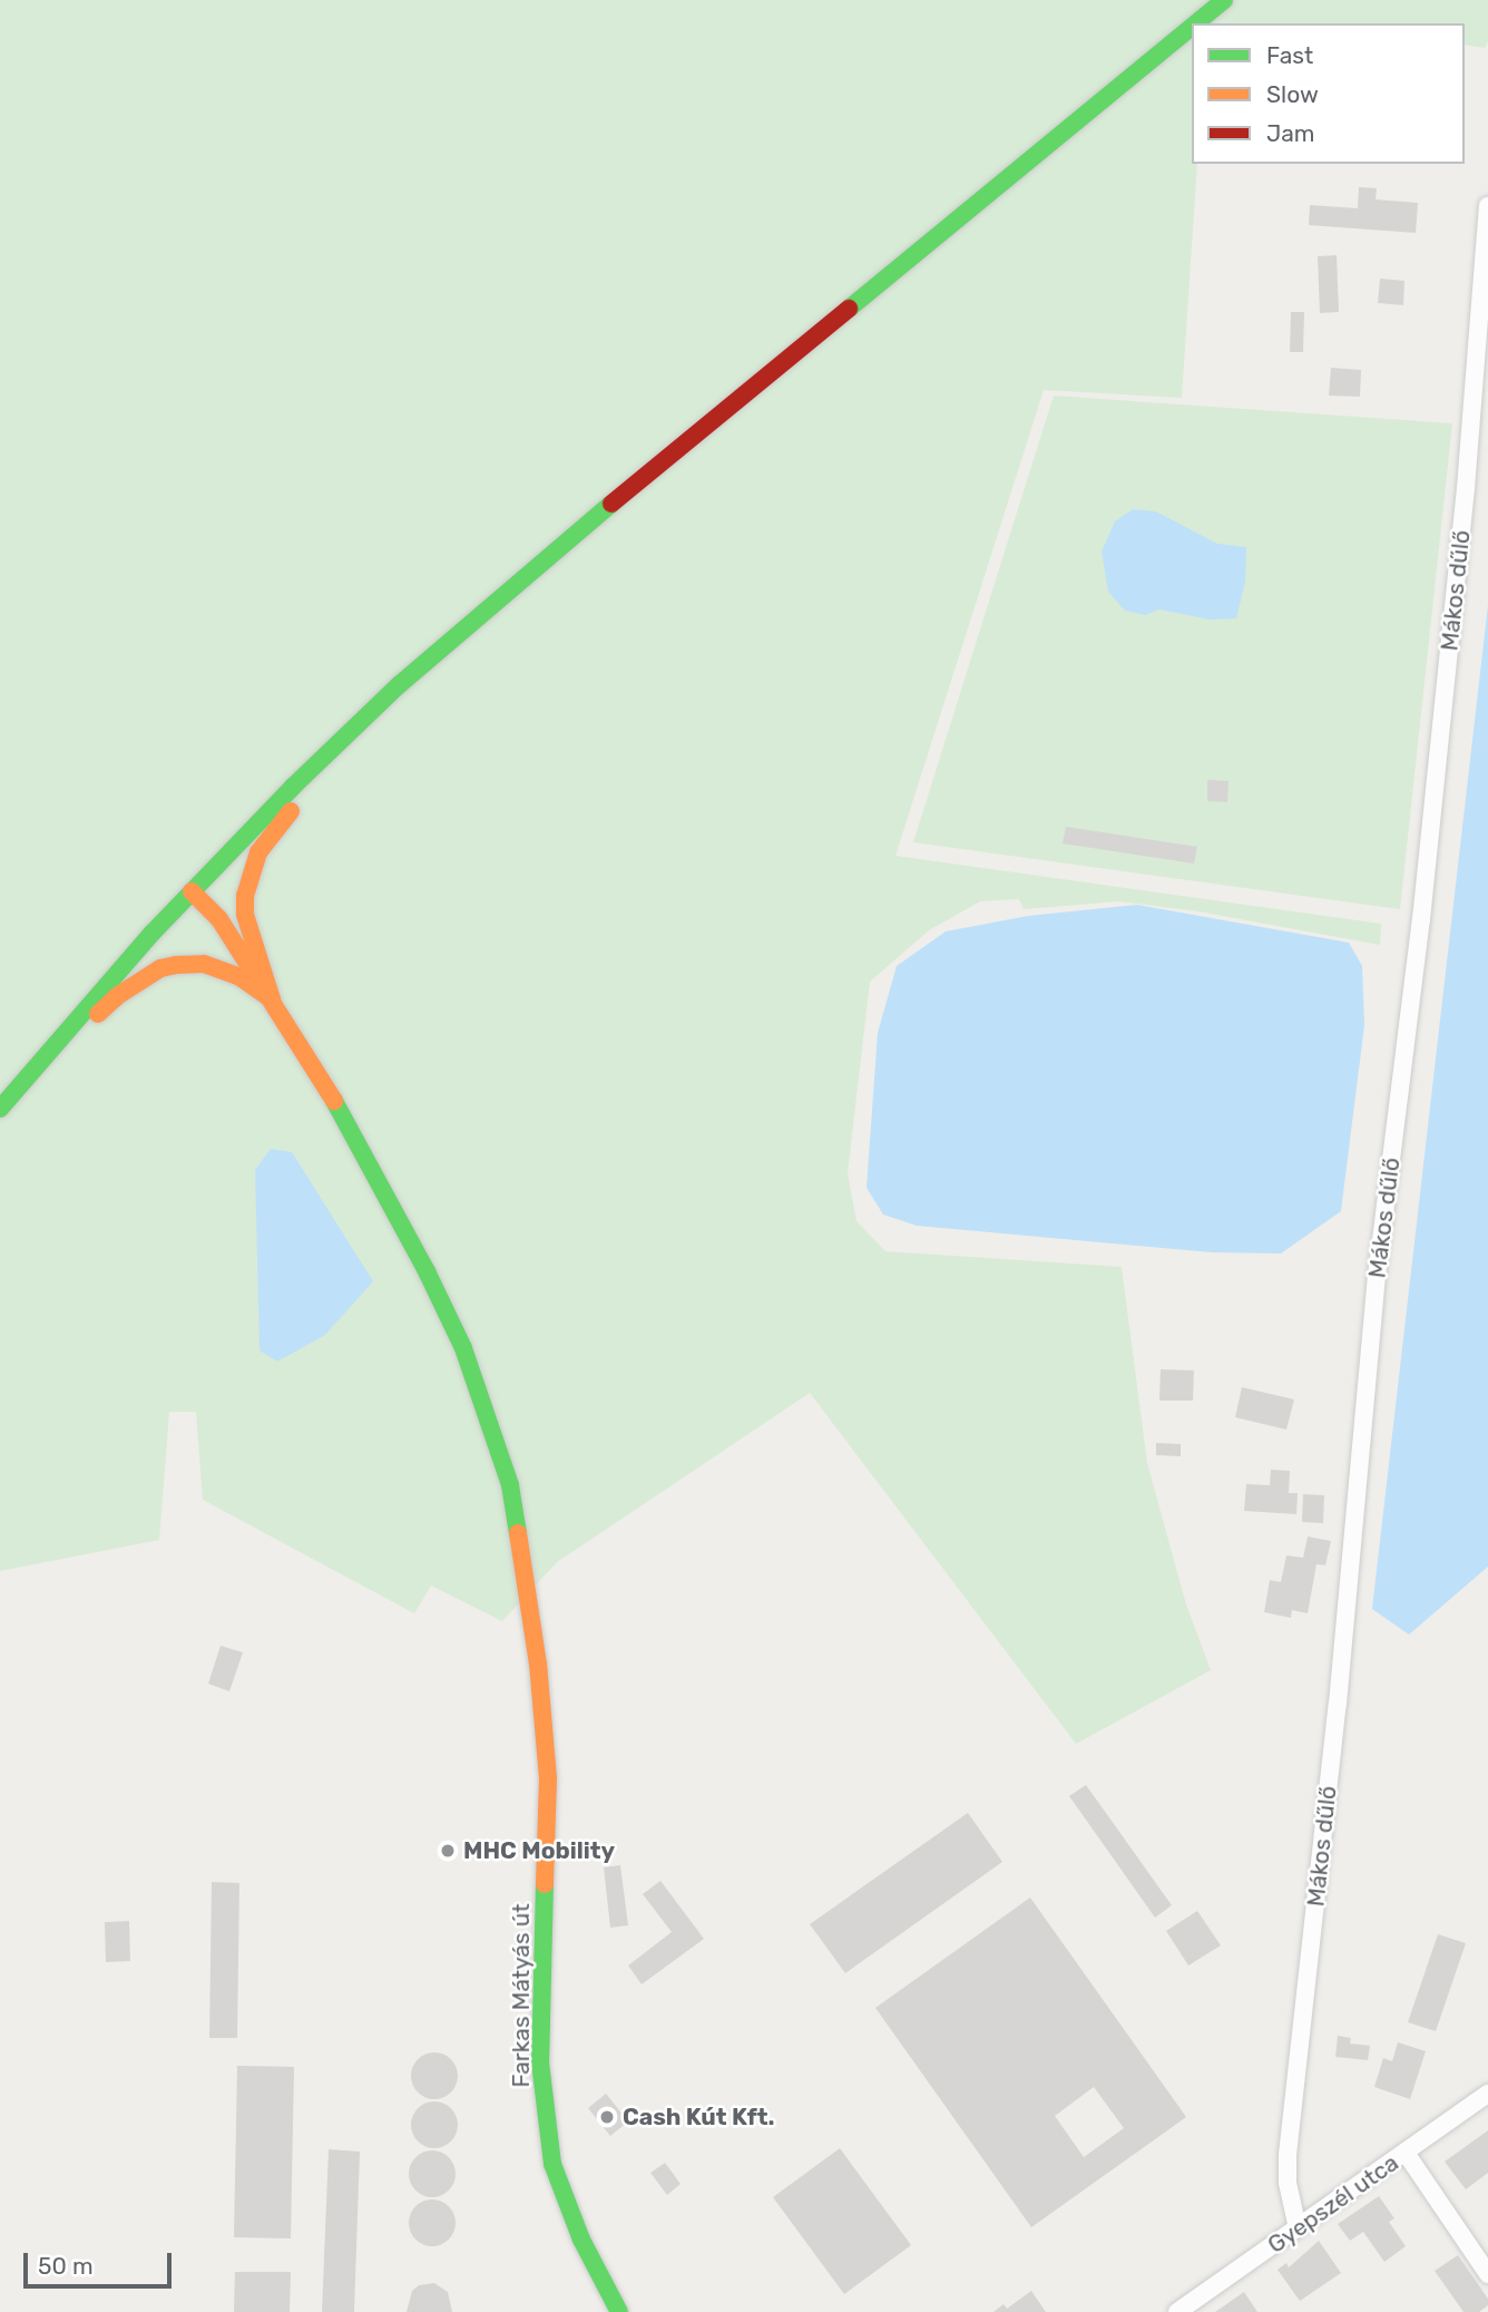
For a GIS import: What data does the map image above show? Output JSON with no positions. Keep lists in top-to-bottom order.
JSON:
{
  "streets": {
    "main road": ["Farkas Mátyás út"],
    "street": ["Mákos dűlő", "Gyepszél utca"]
  },
  "crossings": [
    ["Mákos dűlő", "Gyepszél utca"]
  ],
  "places": ["MHC Mobility", "Cash Kút Kft."],
  "legend": ["Fast", "Slow", "Jam"],
  "scale_bar": "50 m"
}
